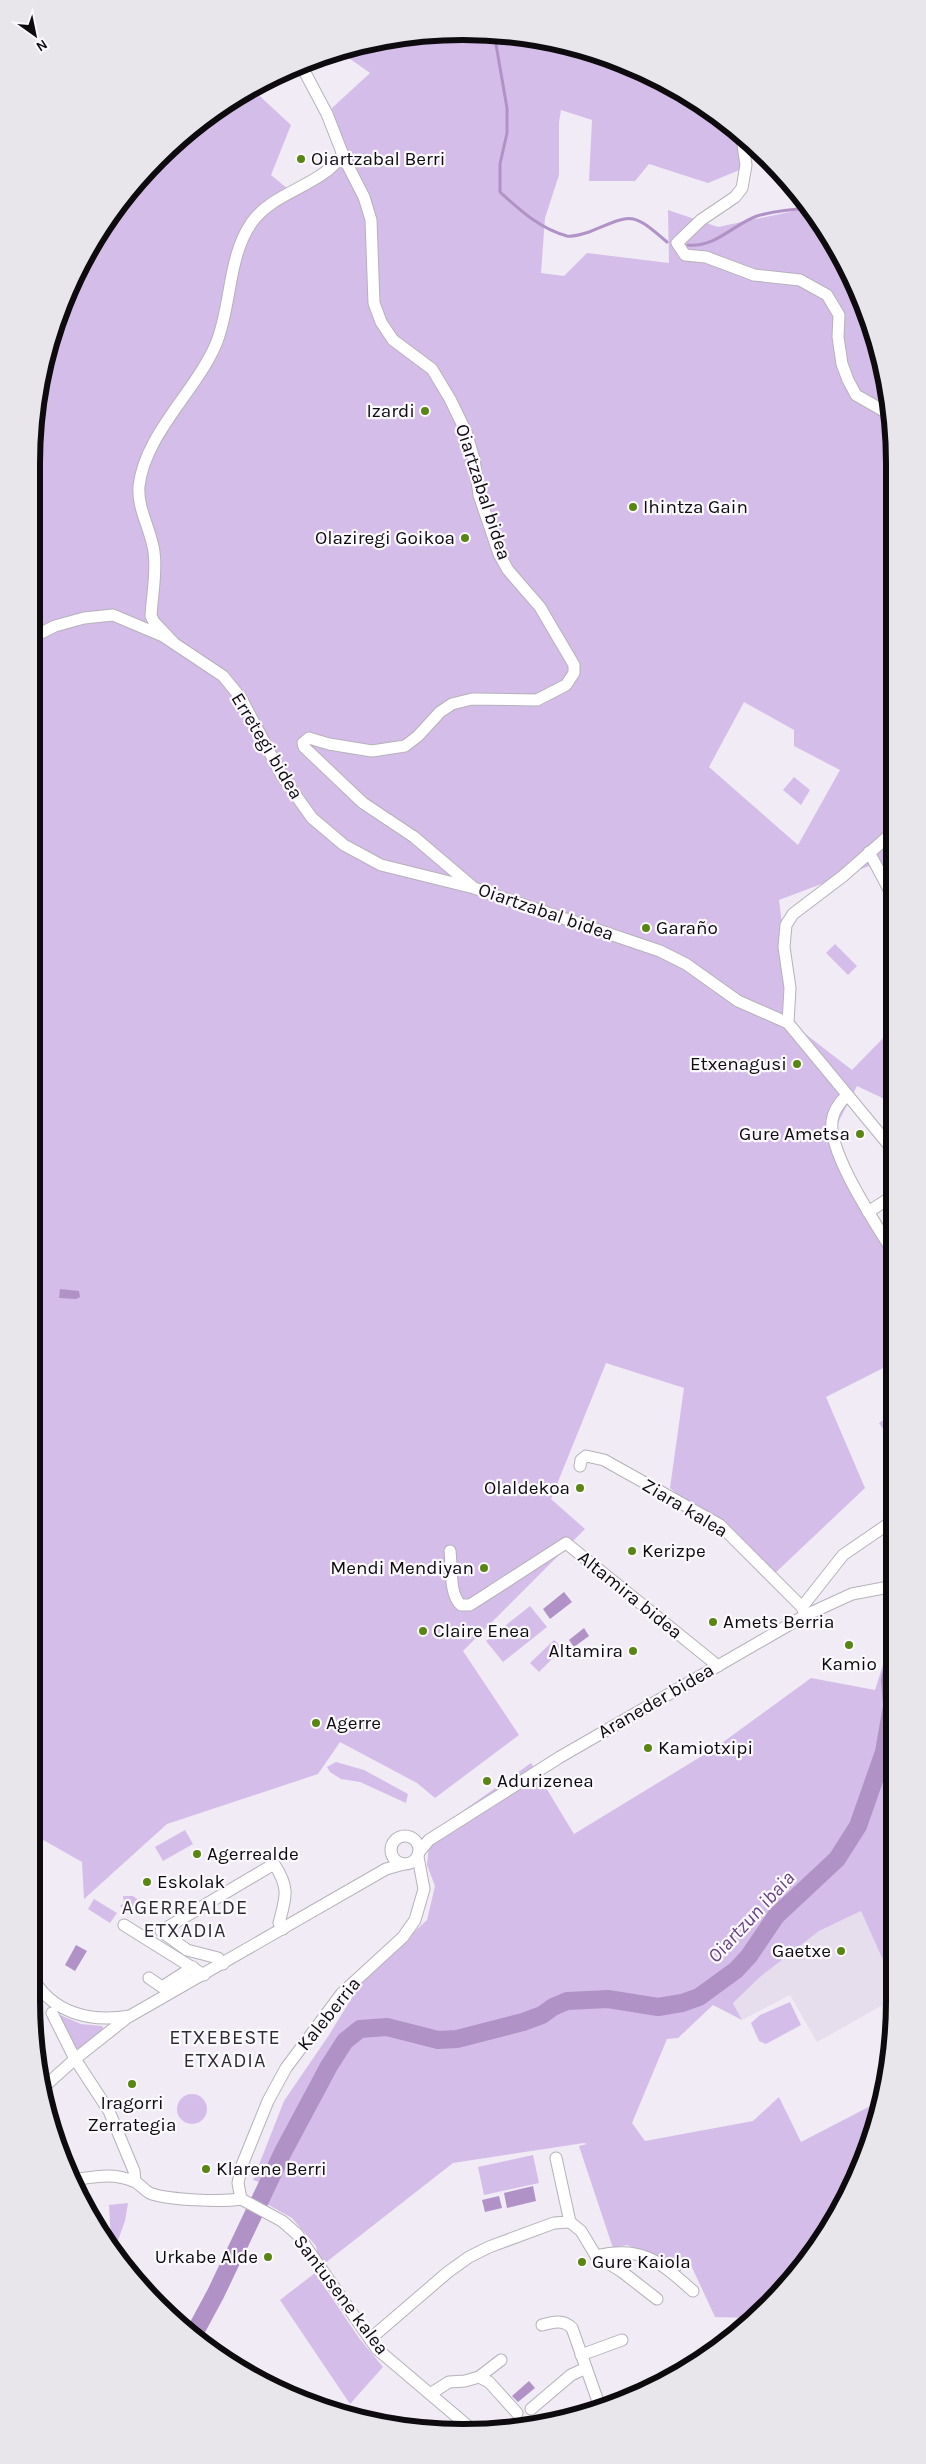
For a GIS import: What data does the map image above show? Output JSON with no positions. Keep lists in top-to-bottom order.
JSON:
{
  "streets": {
    "street": [
      "Oiartzabal bidea",
      "Erretegi bidea",
      "Ziara kalea",
      "Altamira bidea",
      "Araneder bidea",
      "Kaleberria",
      "Santusene kalea"
    ]
  },
  "crossings": [
    ["Oiartzabal bidea", "Erretegi bidea"],
    ["Ziara kalea", "Araneder bidea"],
    ["Altamira bidea", "Araneder bidea"],
    ["Araneder bidea", "Kaleberria"],
    ["Kaleberria", "Santusene kalea"]
  ],
  "districts": ["AGERREALDE ETXADIA", "ETXEBESTE ETXADIA"],
  "water": ["Oiartzun ibaia"],
  "places": [
    "Oiartzabal Berri",
    "Izardi",
    "Ihintza Gain",
    "Olaziregi Goikoa",
    "Garaño",
    "Etxenagusi",
    "Gure Ametsa",
    "Olaldekoa",
    "Kerizpe",
    "Mendi Mendiyan",
    "Amets Berria",
    "Claire Enea",
    "Kamio",
    "Altamira",
    "Agerre",
    "Kamiotxipi",
    "Adurizenea",
    "Agerrealde",
    "Eskolak",
    "Gaetxe",
    "Iragorri Zerrategia",
    "Klarene Berri",
    "Urkabe Alde",
    "Gure Kaiola"
  ],
  "north": "bottom right"
}
